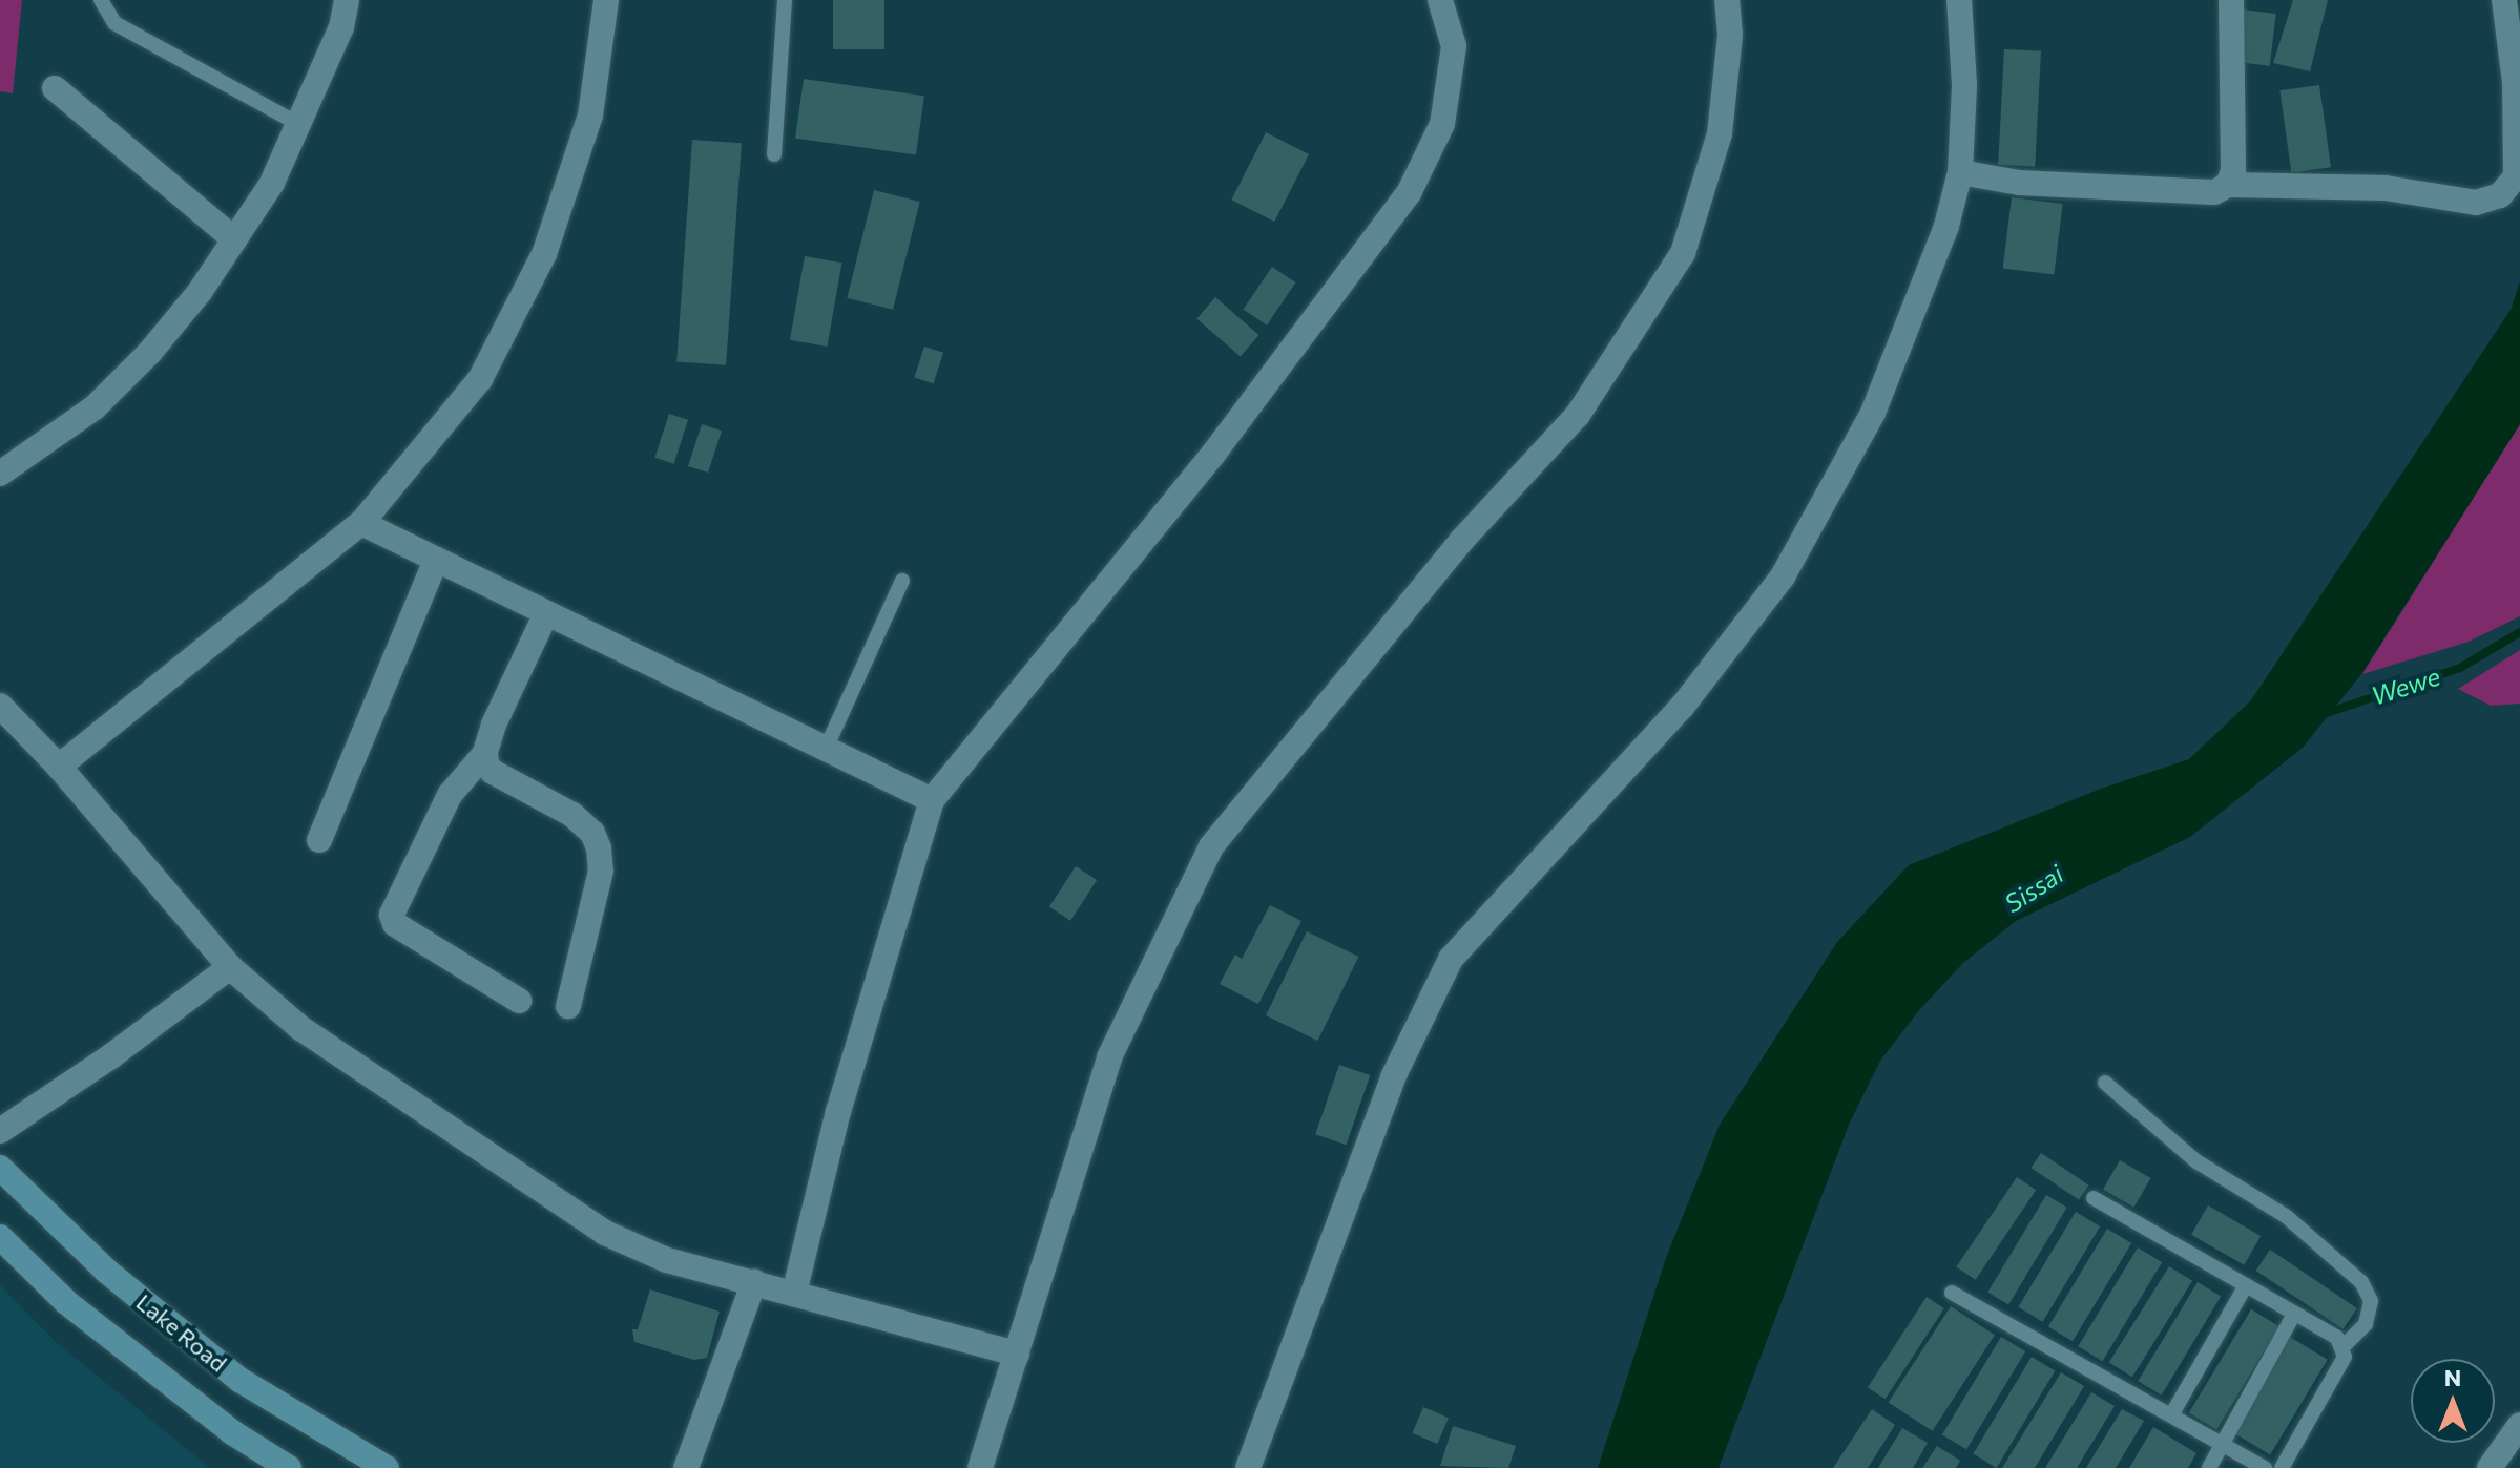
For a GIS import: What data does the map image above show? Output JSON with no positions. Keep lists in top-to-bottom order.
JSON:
{
  "streets": {
    "main road": ["Lake Road"]
  },
  "water": ["Wewe", "Sissai"],
  "north": "top"
}
